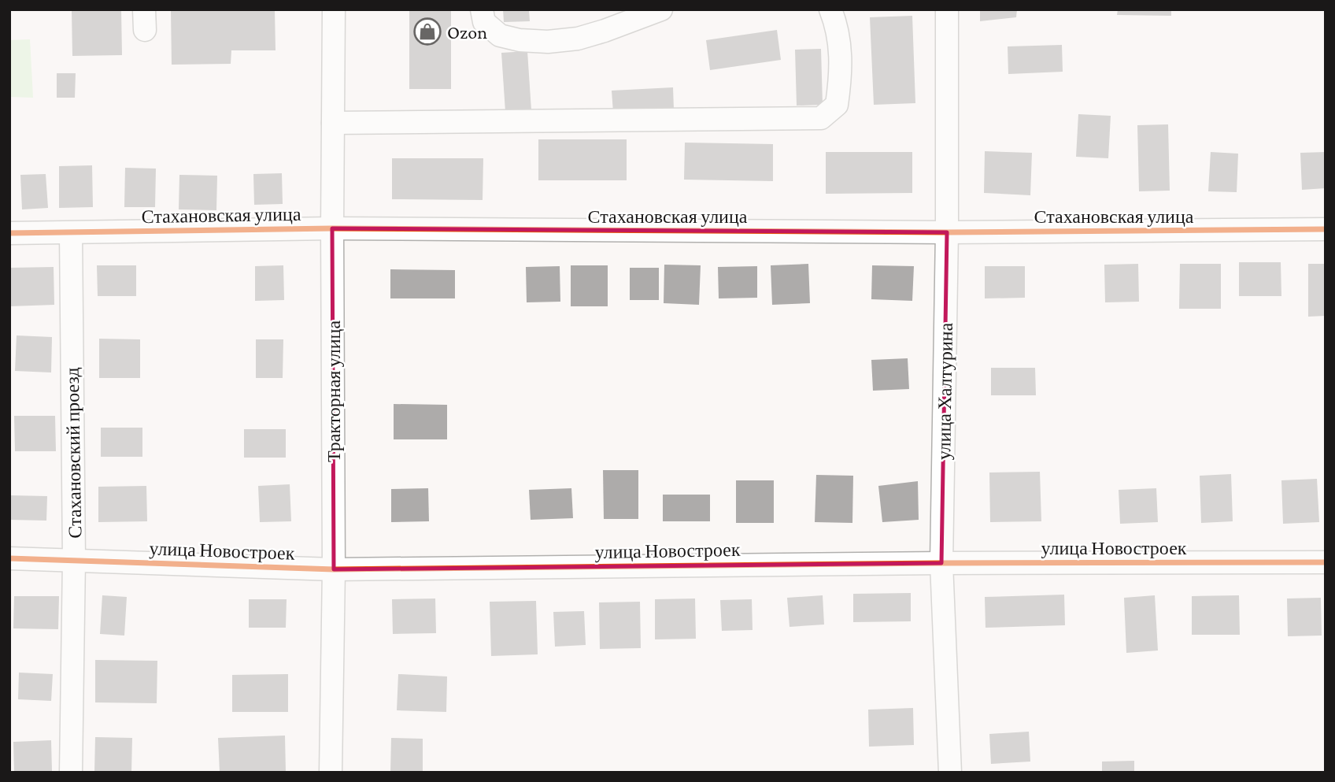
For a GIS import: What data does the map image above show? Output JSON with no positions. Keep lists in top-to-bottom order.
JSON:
{
  "streets": {
    "street": [
      "Стахановская улица",
      "Тракторная улица",
      "улица Халтурина",
      "Стахановский проезд",
      "улица Новостроек"
    ]
  },
  "crossings": [
    ["Стахановская улица", "Тракторная улица"],
    ["Стахановская улица", "улица Халтурина"],
    ["Стахановская улица", "Стахановский проезд"],
    ["Тракторная улица", "улица Новостроек"],
    ["улица Халтурина", "улица Новостроек"],
    ["Стахановский проезд", "улица Новостроек"]
  ],
  "places": {
    "shop": ["Ozon"]
  }
}
